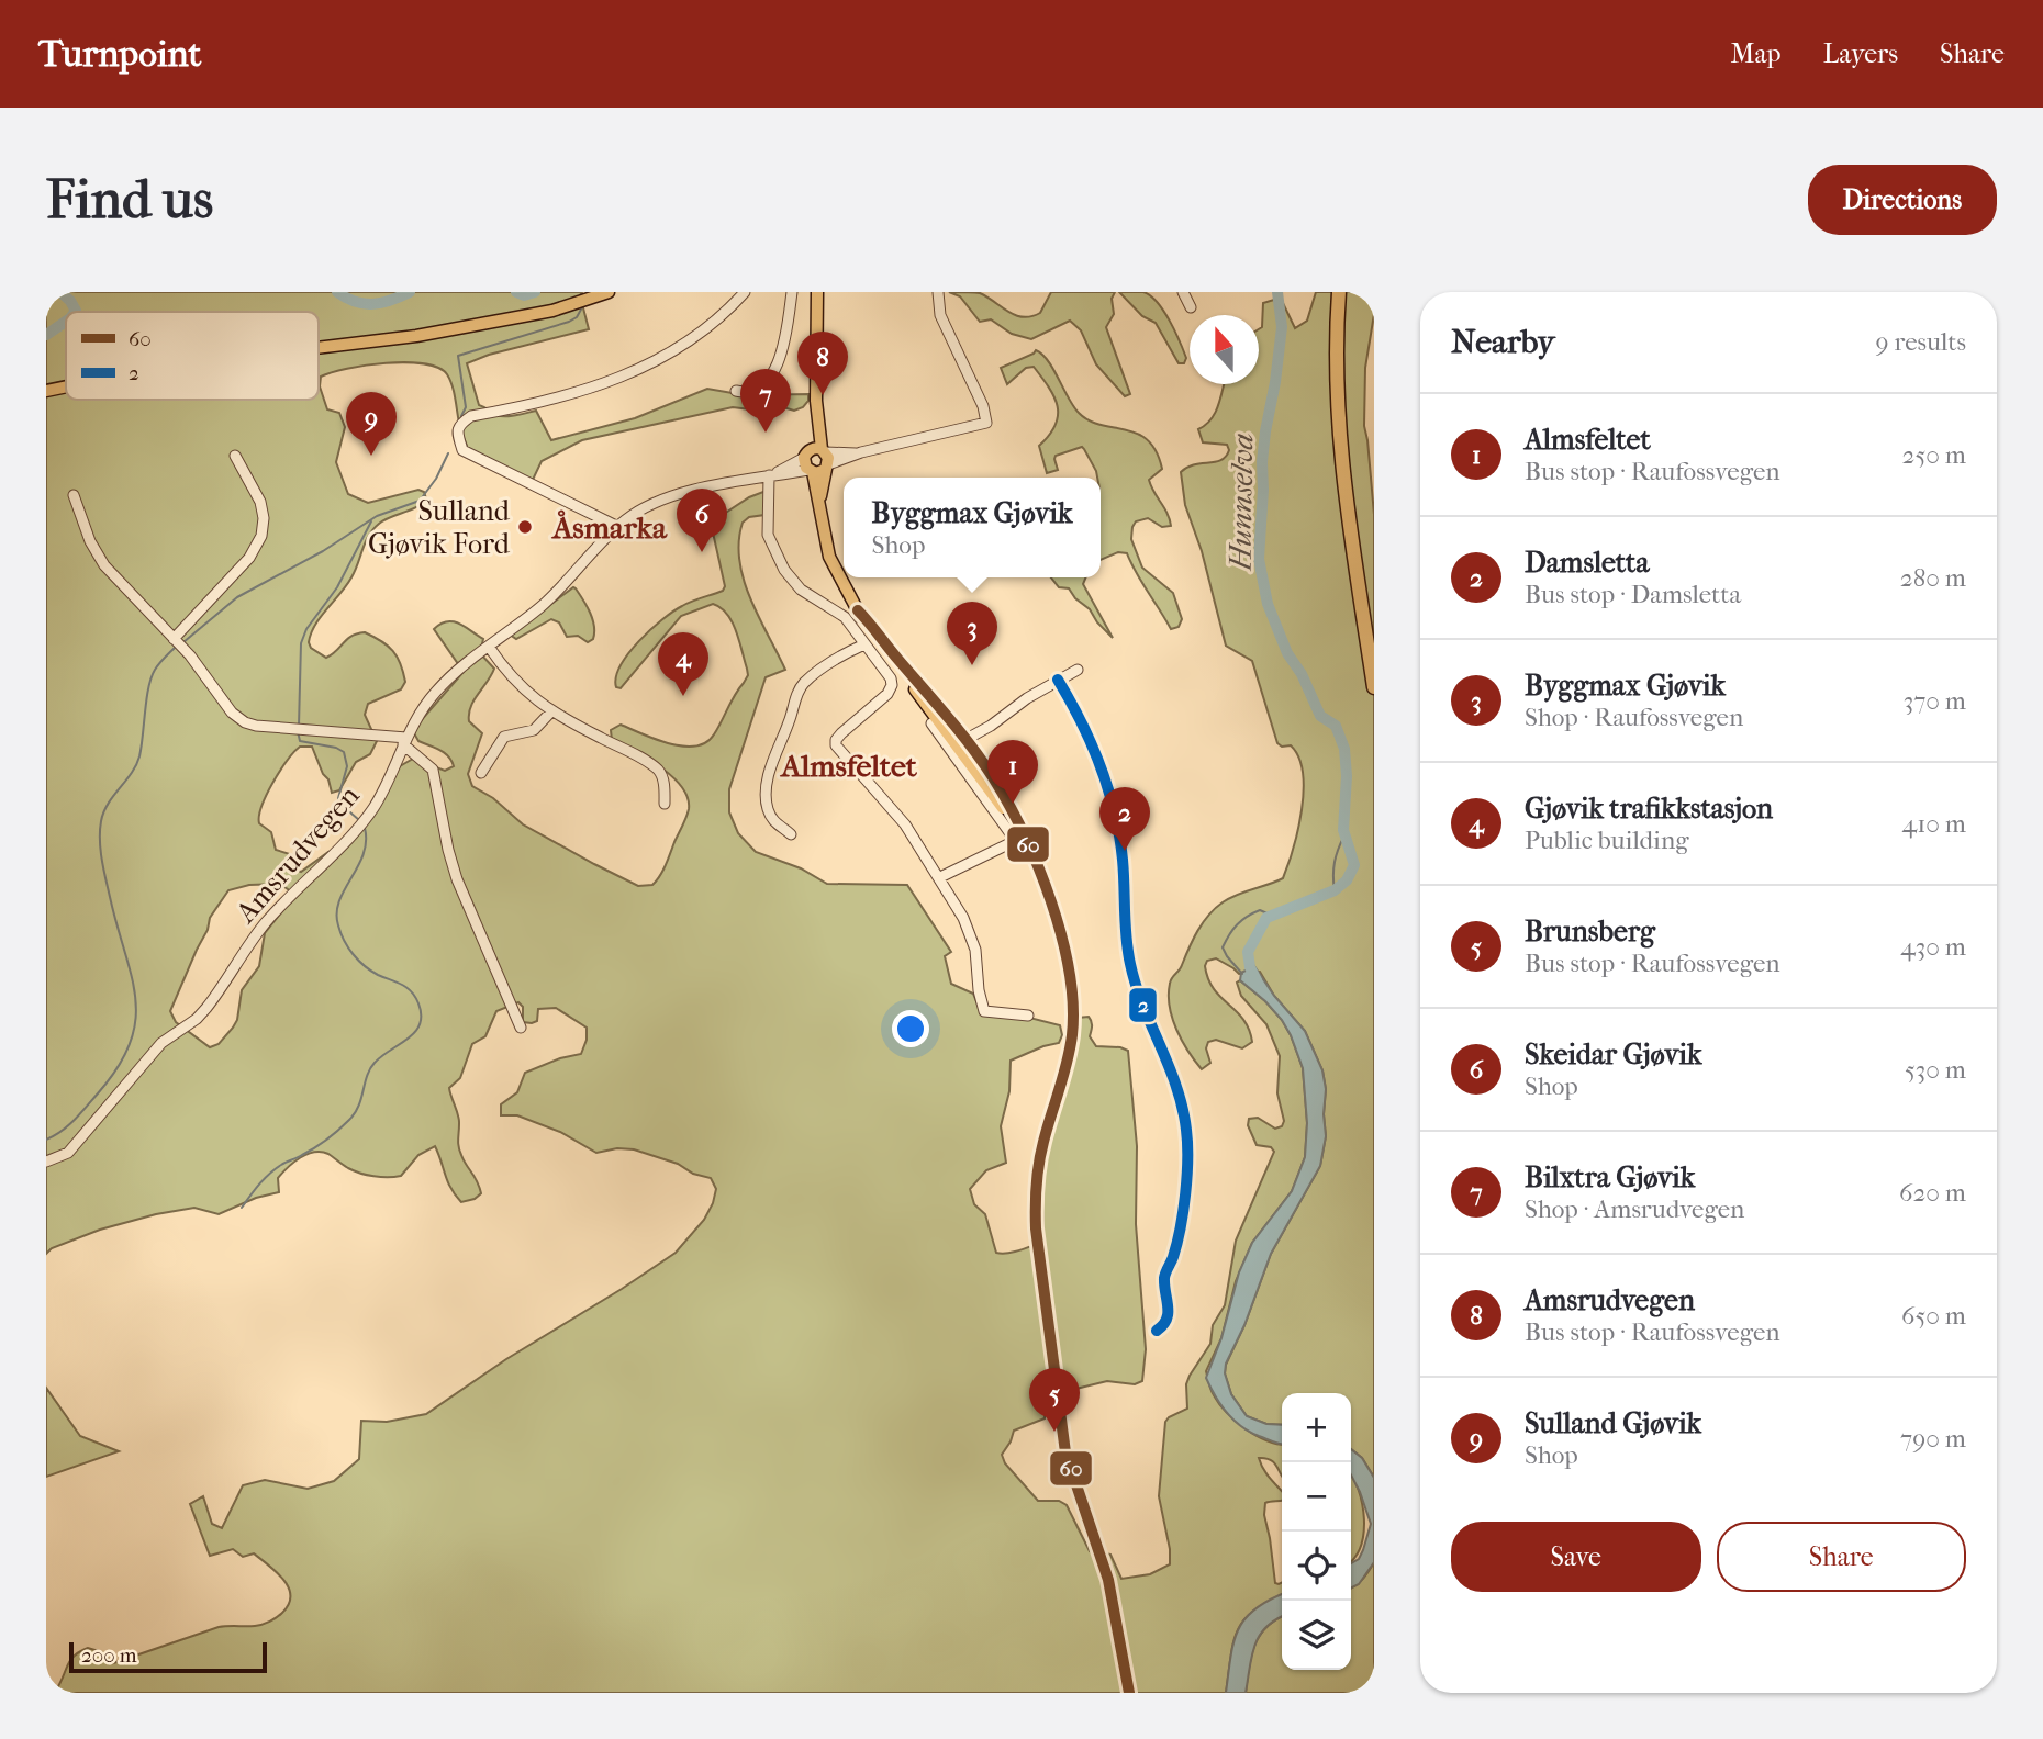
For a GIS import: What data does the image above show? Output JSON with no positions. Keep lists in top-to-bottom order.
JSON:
{
  "streets": {
    "street": ["Amsrudvegen"]
  },
  "districts": ["Åsmarka", "Almsfeltet"],
  "water": ["Hunnselva"],
  "places": ["Sulland Gjøvik Ford"],
  "lines": ["transit line 60", "transit line 2"],
  "legend": ["60", "2"],
  "scale_bar": "200 m",
  "north": "top",
  "page": {
    "header": "Turnpoint",
    "nav": ["Map", "Layers", "Share"],
    "buttons": [
      "Directions",
      ["Save", "Share"]
    ],
    "title": "Find us",
    "heading": ["Nearby", "9 results"],
    "pins": [
      "8",
      "7",
      "9",
      "6",
      "3",
      "4",
      "1",
      "2",
      "5"
    ],
    "list": [
      {
        "mark": "1",
        "name": "Almsfeltet",
        "note": "Bus stop · Raufossvegen",
        "value": "250 m"
      },
      {
        "mark": "2",
        "name": "Damsletta",
        "note": "Bus stop · Damsletta",
        "value": "280 m"
      },
      {
        "mark": "3",
        "name": "Byggmax Gjøvik",
        "note": "Shop · Raufossvegen",
        "value": "370 m"
      },
      {
        "mark": "4",
        "name": "Gjøvik trafikkstasjon",
        "note": "Public building",
        "value": "410 m"
      },
      {
        "mark": "5",
        "name": "Brunsberg",
        "note": "Bus stop · Raufossvegen",
        "value": "430 m"
      },
      {
        "mark": "6",
        "name": "Skeidar Gjøvik",
        "note": "Shop",
        "value": "530 m"
      },
      {
        "mark": "7",
        "name": "Bilxtra Gjøvik",
        "note": "Shop · Amsrudvegen",
        "value": "620 m"
      },
      {
        "mark": "8",
        "name": "Amsrudvegen",
        "note": "Bus stop · Raufossvegen",
        "value": "650 m"
      },
      {
        "mark": "9",
        "name": "Sulland Gjøvik",
        "note": "Shop",
        "value": "790 m"
      }
    ],
    "popup": ["Byggmax Gjøvik", "Shop"],
    "map_buttons": ["+", "−"],
    "scale": "200 m"
  }
}
